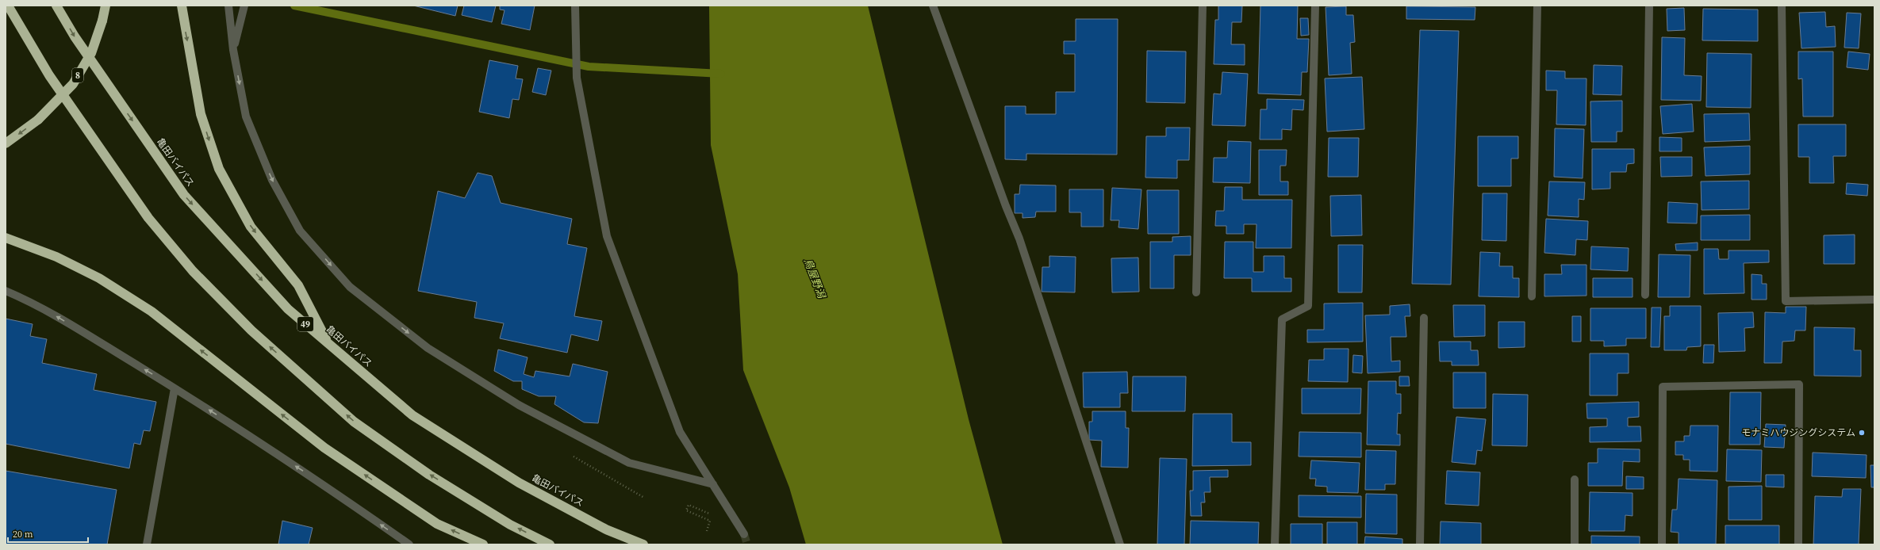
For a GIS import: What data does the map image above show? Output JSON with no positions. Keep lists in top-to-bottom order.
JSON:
{
  "streets": {
    "highway": ["8", "亀田バイパス", "49"]
  },
  "water": ["鳥屋野潟"],
  "places": ["モナミハウジングシステム"],
  "scale_bar": "20 m"
}
